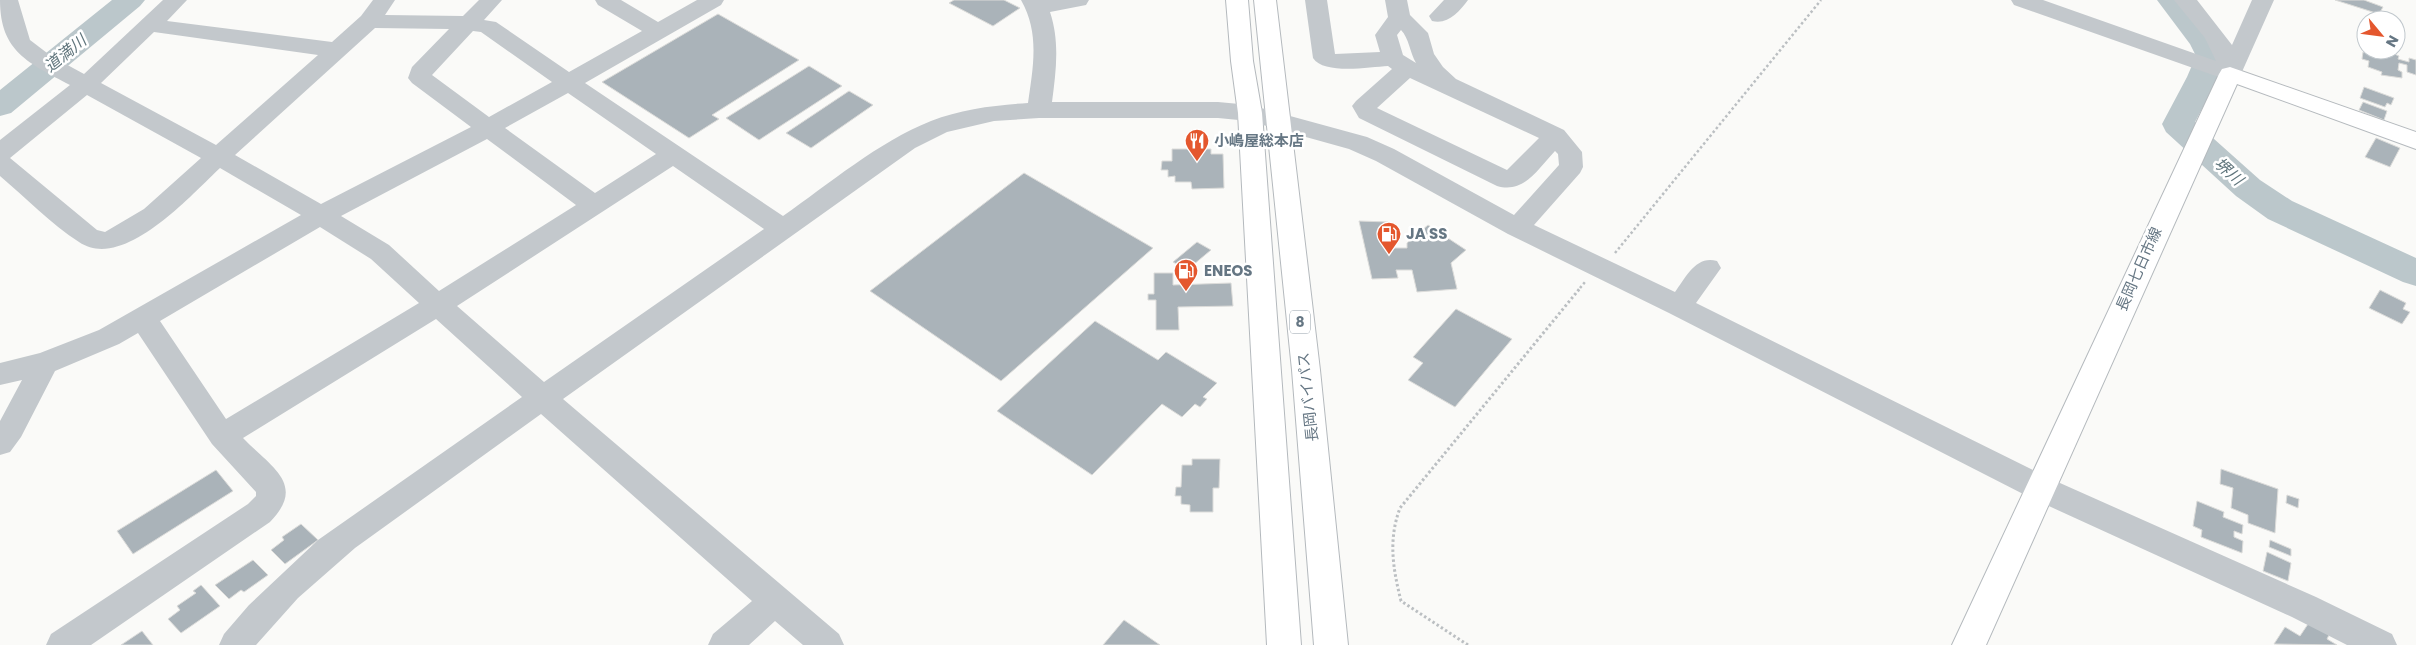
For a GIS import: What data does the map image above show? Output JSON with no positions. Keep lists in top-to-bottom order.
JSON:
{
  "streets": {
    "main road": ["長岡七日市線", "8", "長岡バイパス"]
  },
  "water": ["道満川", "堺川"],
  "places": {
    "restaurant": ["小嶋屋総本店"],
    "fuel station": ["JA SS", "ENEOS"]
  },
  "north": "bottom right"
}
